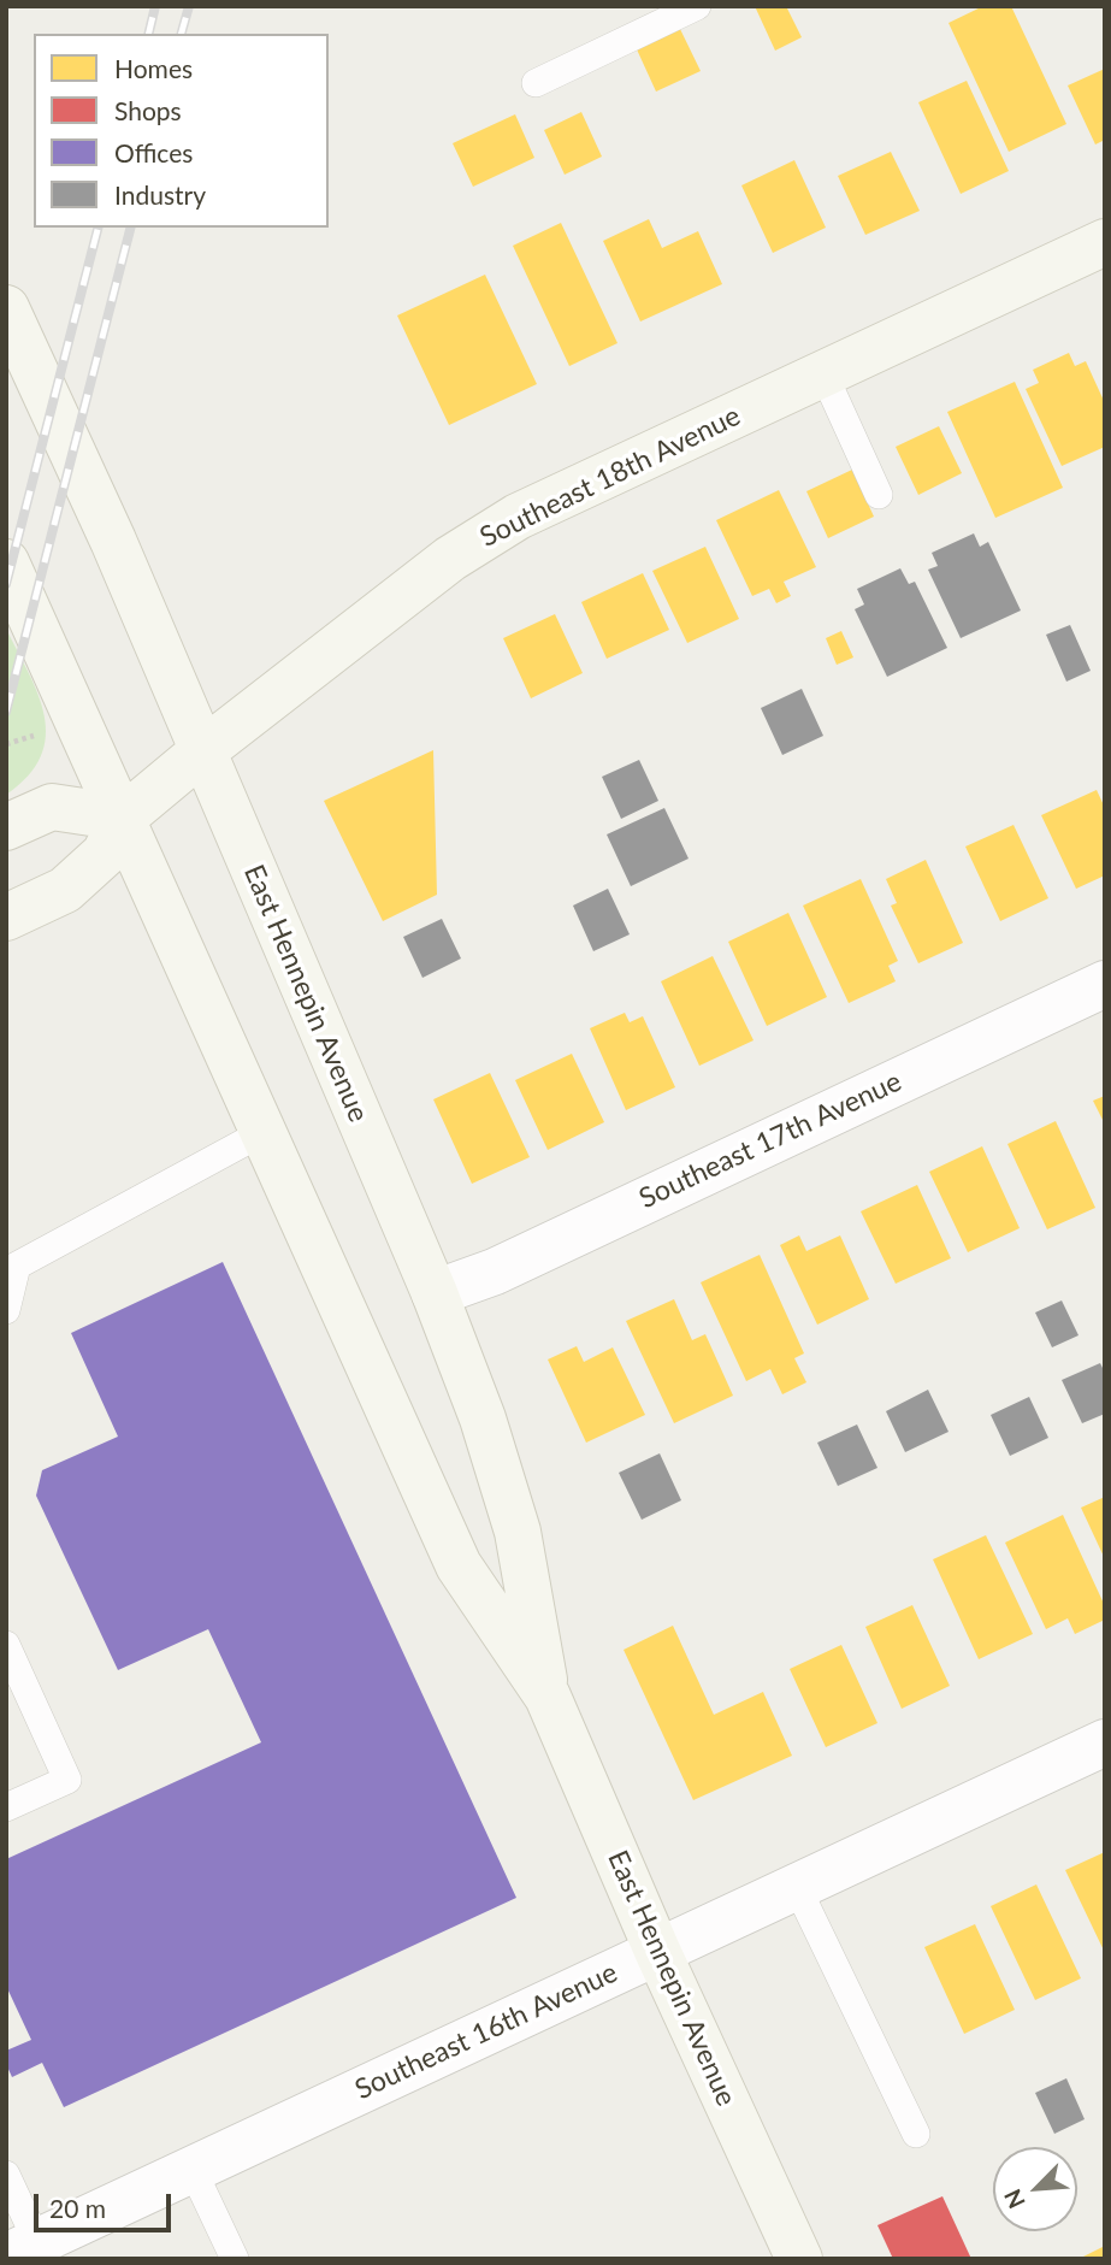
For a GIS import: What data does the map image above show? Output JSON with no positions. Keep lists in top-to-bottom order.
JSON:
{
  "streets": {
    "main road": ["Southeast 18th Avenue", "East Hennepin Avenue"],
    "street": ["Southeast 17th Avenue", "Southeast 16th Avenue"]
  },
  "crossings": [
    ["Southeast 18th Avenue", "East Hennepin Avenue"],
    ["East Hennepin Avenue", "Southeast 17th Avenue"],
    ["East Hennepin Avenue", "Southeast 16th Avenue"]
  ],
  "legend": [
    "Homes",
    "Shops",
    "Offices",
    "Industry"
  ],
  "scale_bar": "20 m",
  "north": "bottom left"
}
